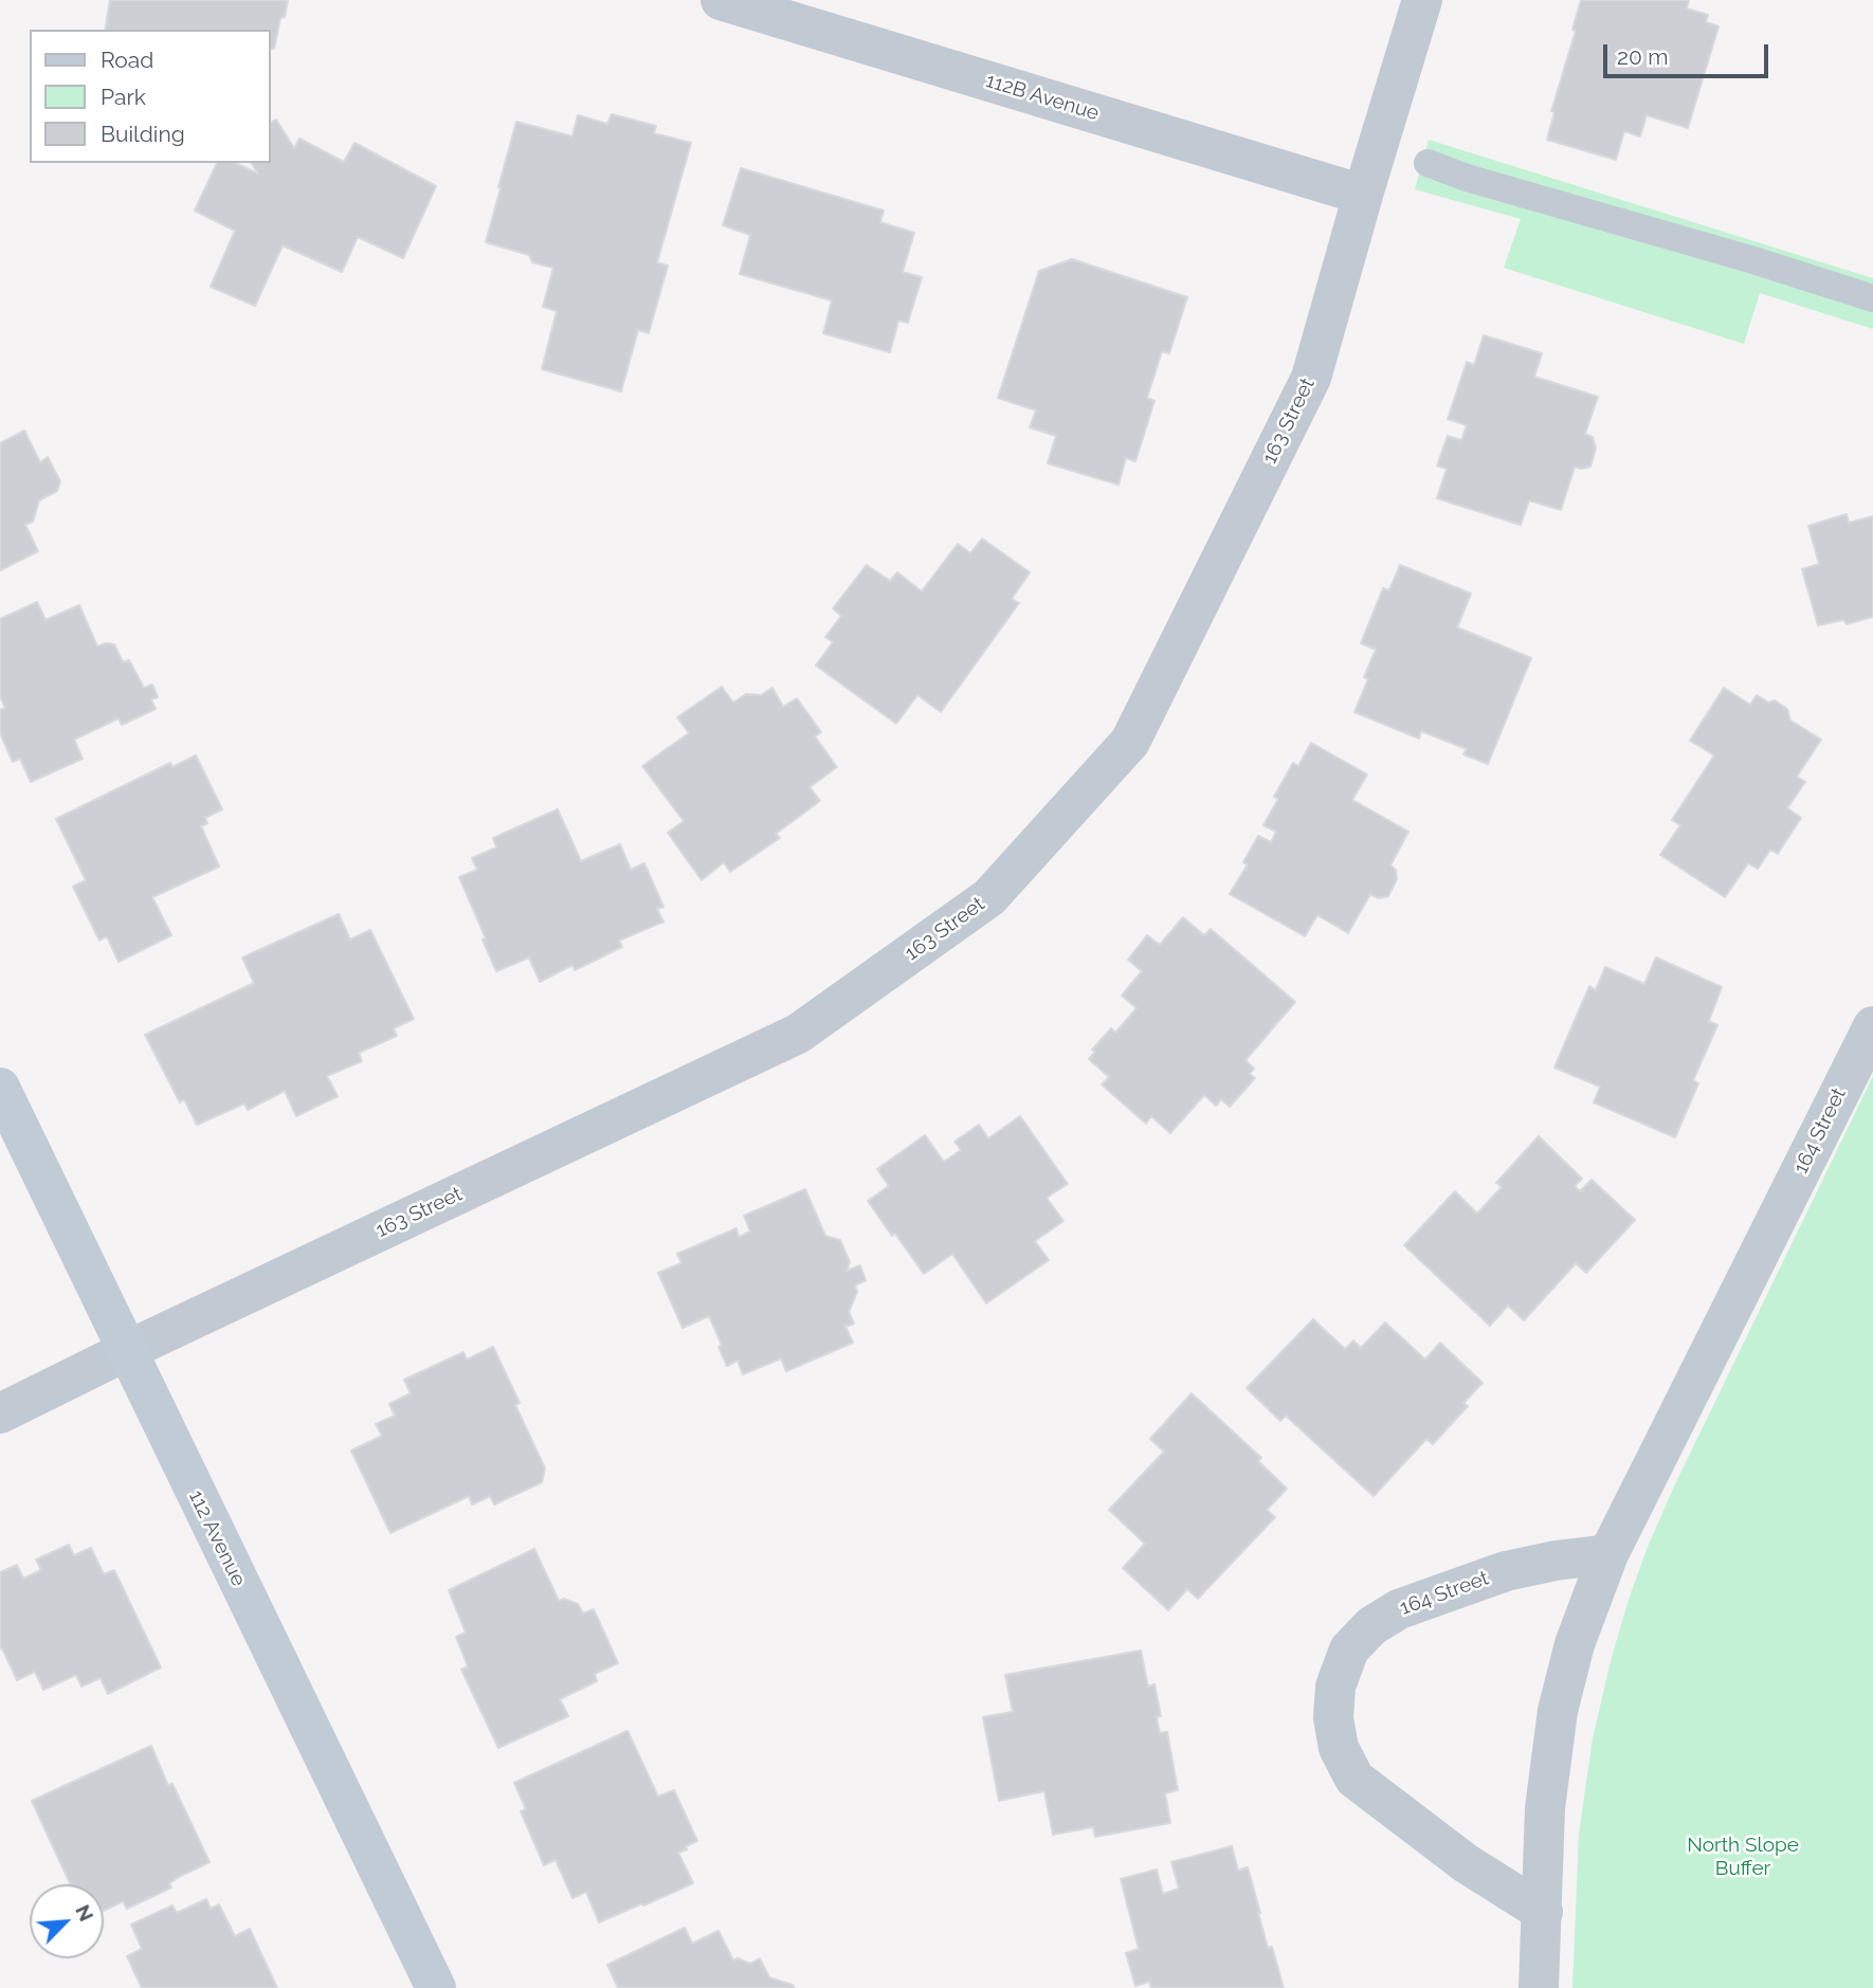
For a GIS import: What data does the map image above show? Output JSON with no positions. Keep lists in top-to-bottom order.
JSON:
{
  "streets": {
    "street": [
      "112B Avenue",
      "163 Street",
      "164 Street",
      "112 Avenue"
    ]
  },
  "crossings": [
    ["112B Avenue", "163 Street"],
    ["163 Street", "112 Avenue"]
  ],
  "parks": ["North Slope Buffer"],
  "legend": ["Road", "Park", "Building"],
  "scale_bar": "20 m",
  "north": "top right"
}
